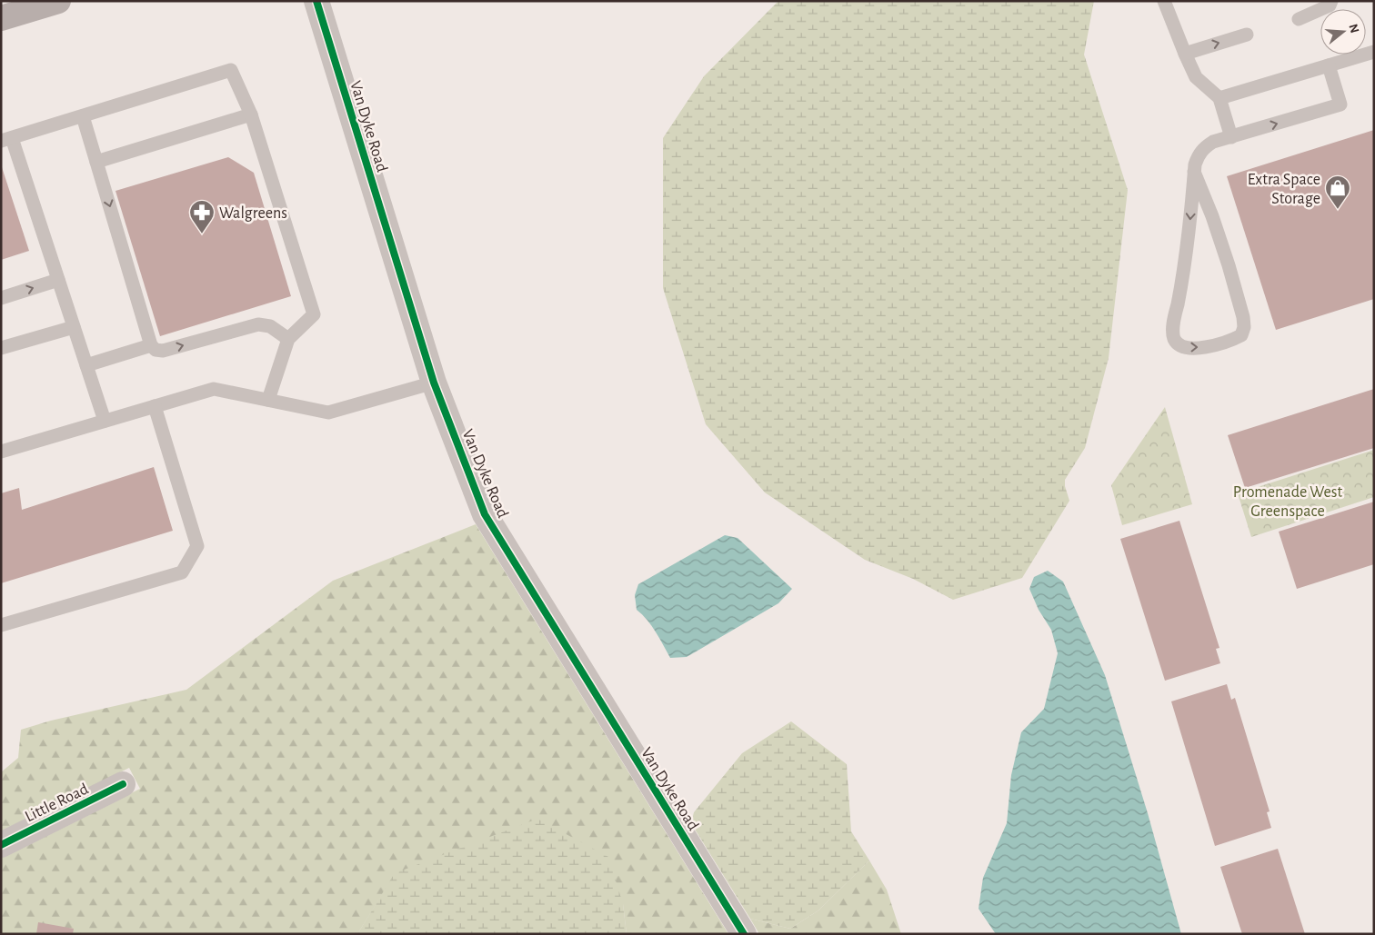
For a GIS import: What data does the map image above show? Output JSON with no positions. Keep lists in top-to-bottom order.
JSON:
{
  "streets": {
    "street": ["Van Dyke Road", "Little Road"]
  },
  "parks": ["Promenade West Greenspace"],
  "places": {
    "shop": ["Extra Space Storage"],
    "pharmacy": ["Walgreens"]
  },
  "north": "right"
}
